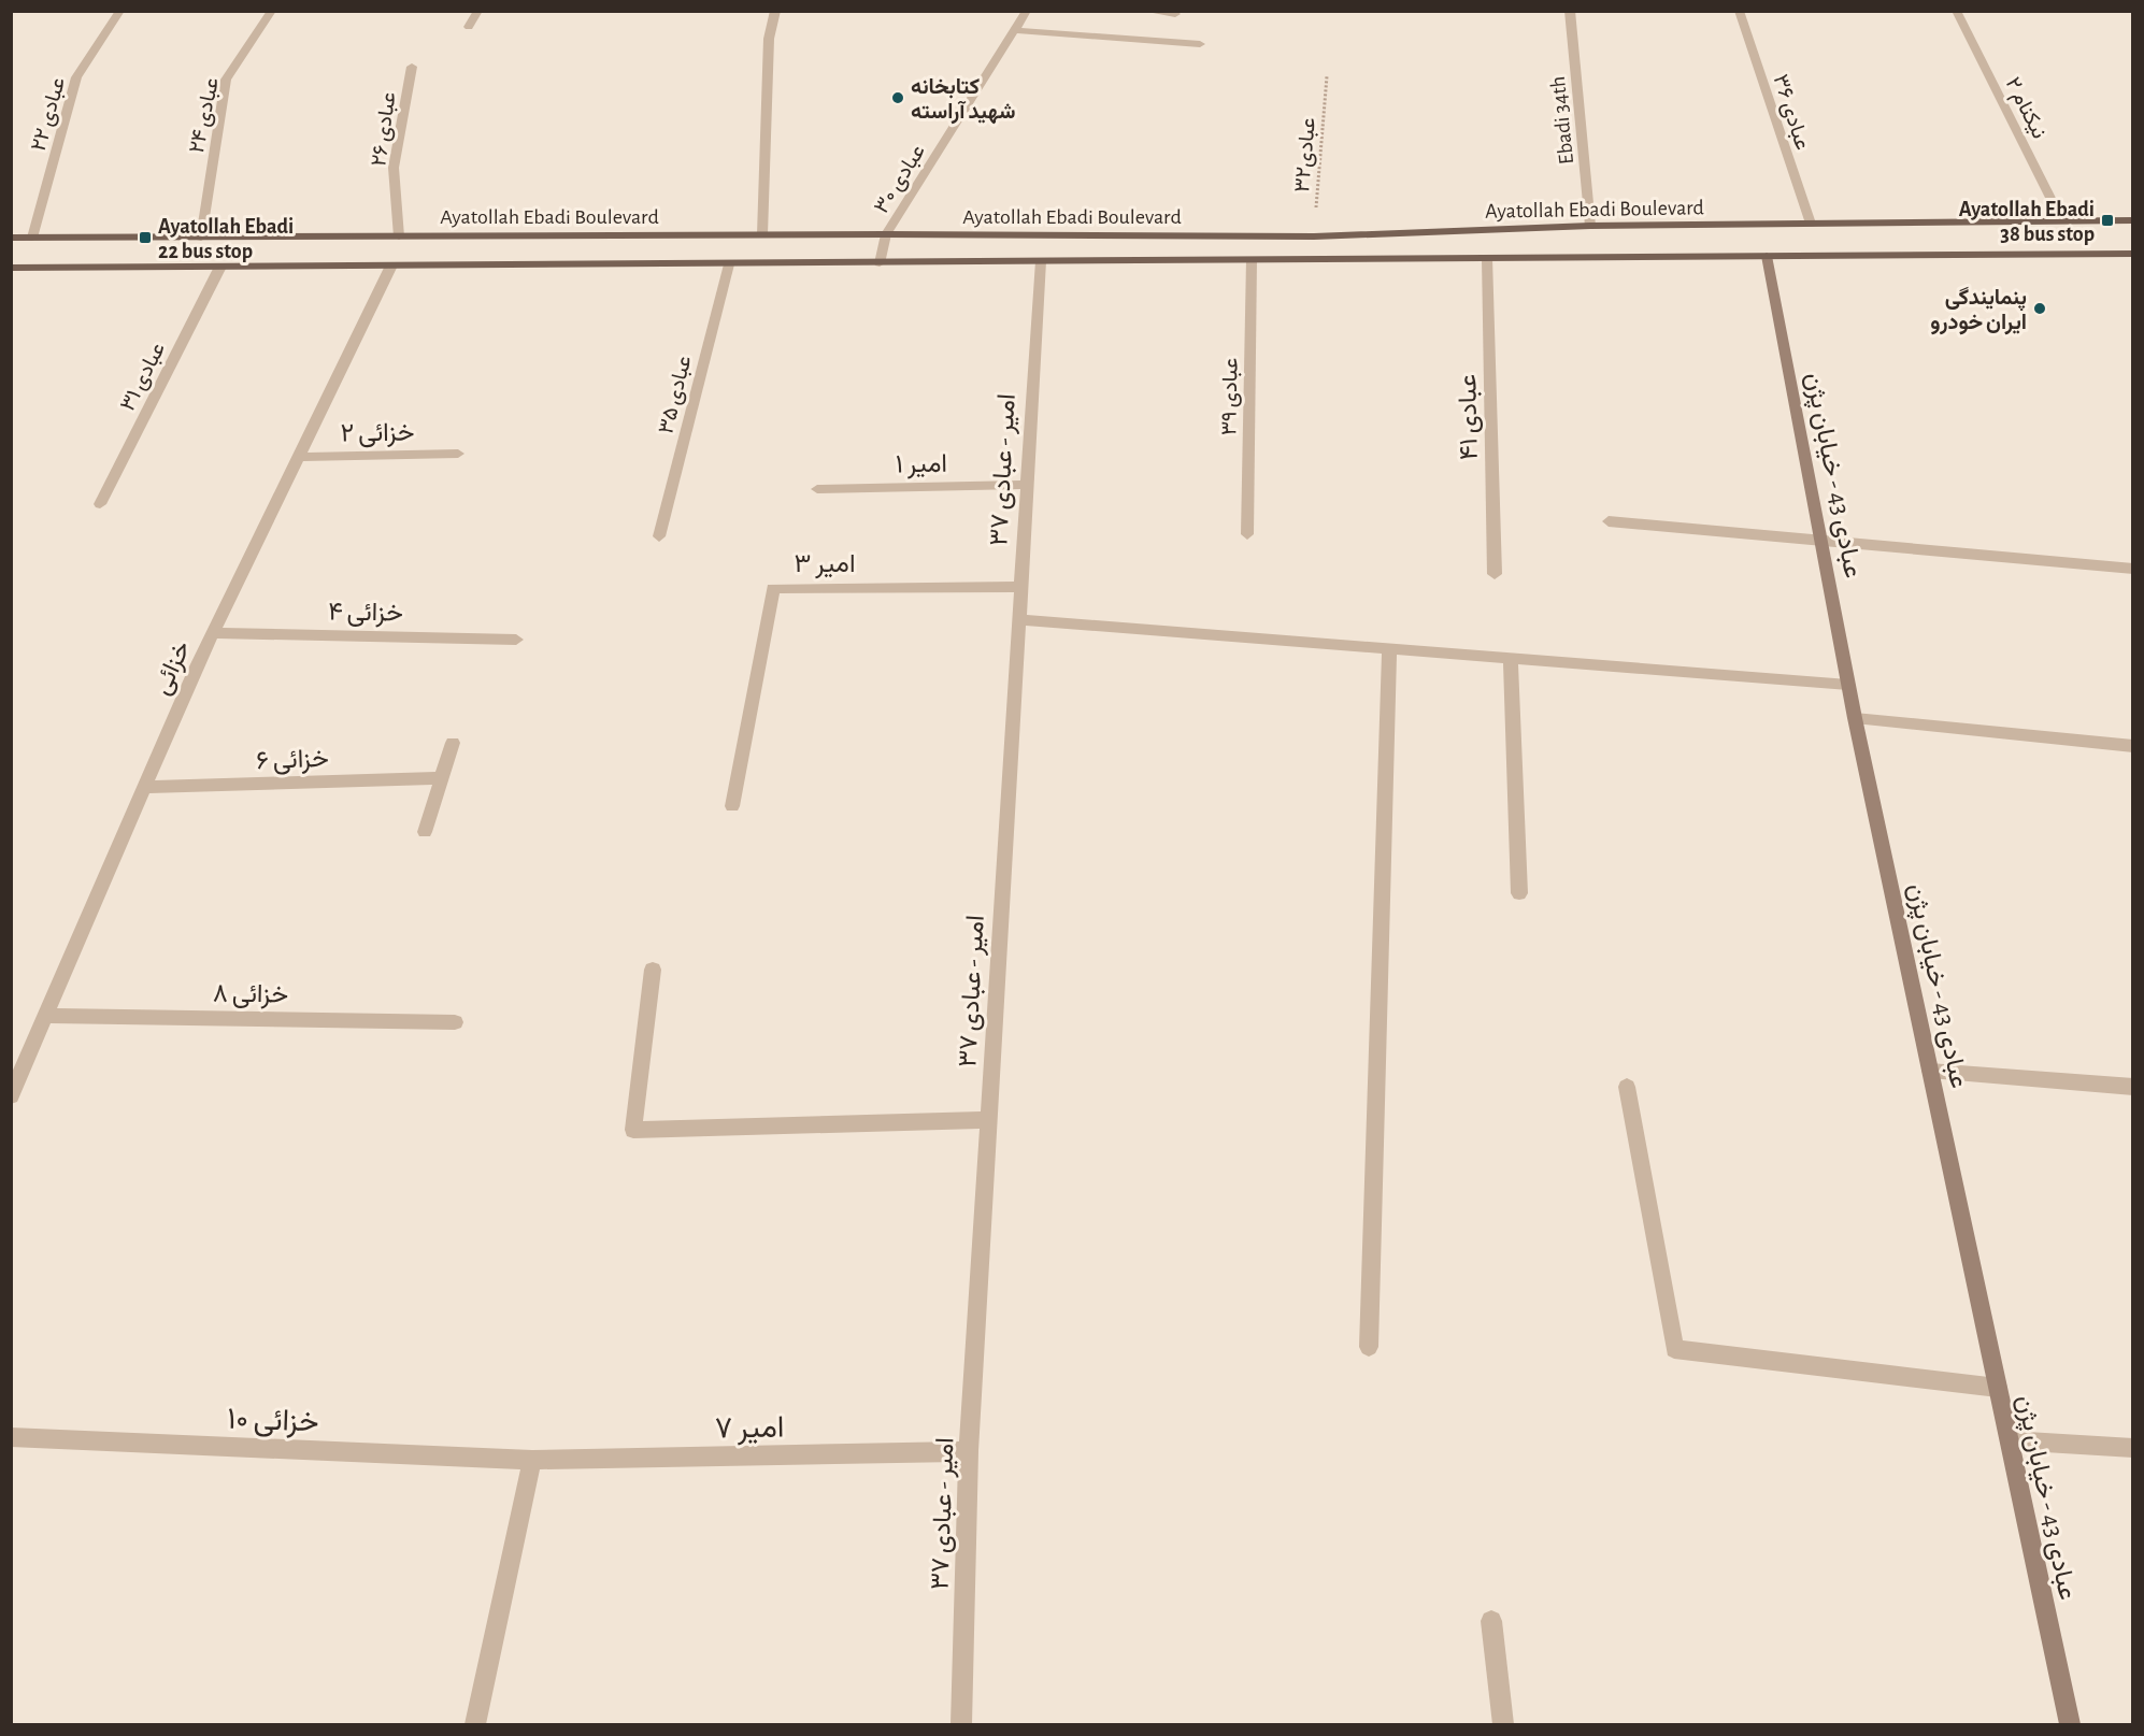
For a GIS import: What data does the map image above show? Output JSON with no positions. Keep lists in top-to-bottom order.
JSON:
{
  "streets": {
    "main road": ["Ayatollah Ebadi Boulevard"],
    "street": [
      "نیکنام ۲",
      "عبادی ۳۶",
      "عبادی ۲۲",
      "عبادی ۲۴",
      "Ebadi 34th",
      "عبادی ۲۶",
      "عبادی ۳۰",
      "عبادی ۳۱",
      "عبادی ۳۵",
      "عبادی ۳۹",
      "عبادی ۴۱",
      "خزائی ۲",
      "امیر ۱",
      "امیر - عبادی ۳۷",
      "عبادی 43 - خیابان پژن",
      "امیر ۳",
      "خزائی ۴",
      "خزائی",
      "خزائی ۶",
      "خزائی ۸",
      "خزائی ۱۰",
      "امیر ۷"
    ],
    "path": ["عبادی۳۲"]
  },
  "crossings": [
    ["نیکنام ۲", "Ayatollah Ebadi Boulevard"],
    ["عبادی ۳۶", "Ayatollah Ebadi Boulevard"],
    ["عبادی ۲۲", "Ayatollah Ebadi Boulevard"],
    ["عبادی ۲۴", "Ayatollah Ebadi Boulevard"],
    ["Ebadi 34th", "Ayatollah Ebadi Boulevard"],
    ["عبادی ۲۶", "Ayatollah Ebadi Boulevard"],
    ["عبادی۳۲", "Ayatollah Ebadi Boulevard"],
    ["عبادی ۳۰", "Ayatollah Ebadi Boulevard"],
    ["Ayatollah Ebadi Boulevard", "عبادی ۳۱"],
    ["Ayatollah Ebadi Boulevard", "عبادی ۳۵"],
    ["Ayatollah Ebadi Boulevard", "عبادی ۳۹"],
    ["Ayatollah Ebadi Boulevard", "عبادی ۴۱"],
    ["Ayatollah Ebadi Boulevard", "امیر - عبادی ۳۷"],
    ["Ayatollah Ebadi Boulevard", "عبادی 43 - خیابان پژن"],
    ["Ayatollah Ebadi Boulevard", "خزائی"],
    ["خزائی ۲", "خزائی"],
    ["امیر ۱", "امیر - عبادی ۳۷"],
    ["امیر - عبادی ۳۷", "امیر ۳"],
    ["امیر - عبادی ۳۷", "امیر ۷"],
    ["خزائی ۴", "خزائی"],
    ["خزائی", "خزائی ۶"],
    ["خزائی", "خزائی ۸"],
    ["خزائی ۱۰", "امیر ۷"]
  ],
  "places": {
    "other": ["کتابخانه شهید آراسته", "پنمایندگی ایران خودرو"],
    "transit": ["Ayatollah Ebadi 38 bus stop", "Ayatollah Ebadi 22 bus stop"]
  }
}
